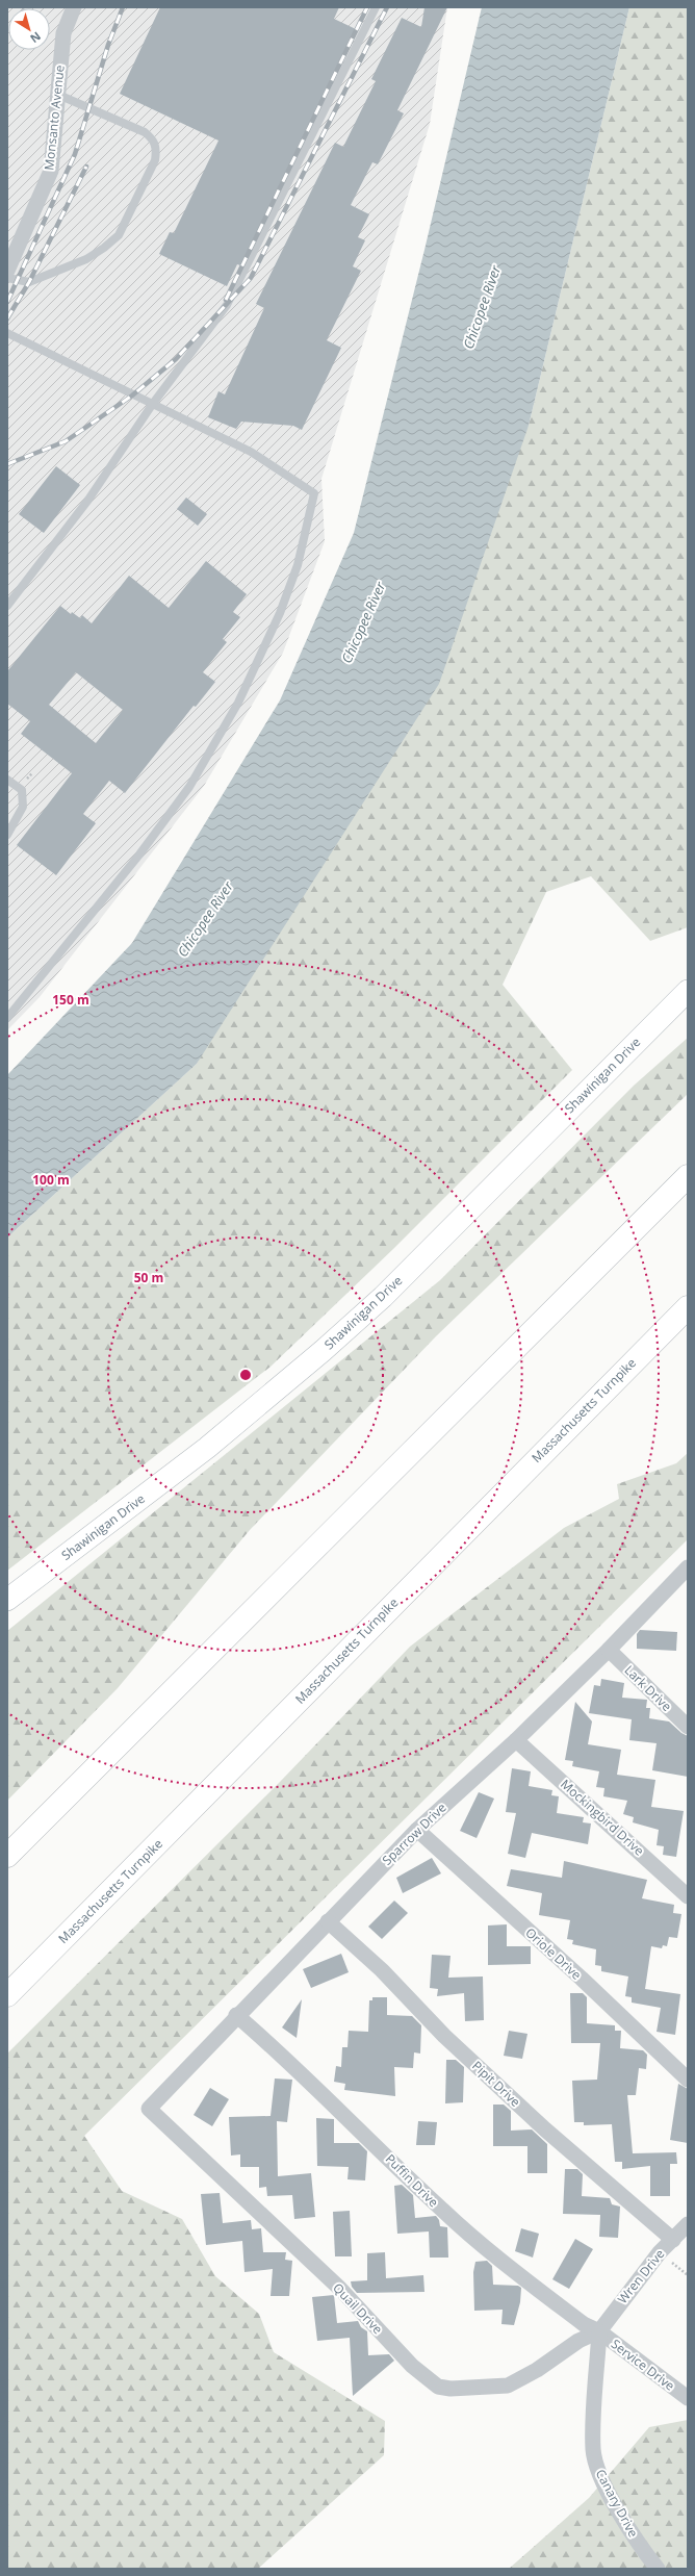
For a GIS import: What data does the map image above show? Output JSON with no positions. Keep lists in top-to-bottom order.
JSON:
{
  "streets": {
    "highway": ["Massachusetts Turnpike"],
    "main road": ["Shawinigan Drive"],
    "street": [
      "Monsanto Avenue",
      "Lark Drive",
      "Mockingbird Drive",
      "Sparrow Drive",
      "Oriole Drive",
      "Pipit Drive",
      "Puffin Drive",
      "Wren Drive",
      "Quail Drive",
      "Service Drive",
      "Canary Drive"
    ]
  },
  "crossings": [
    ["Lark Drive", "Sparrow Drive"],
    ["Mockingbird Drive", "Sparrow Drive"],
    ["Sparrow Drive", "Oriole Drive"],
    ["Sparrow Drive", "Pipit Drive"],
    ["Sparrow Drive", "Puffin Drive"],
    ["Sparrow Drive", "Quail Drive"],
    ["Pipit Drive", "Wren Drive"],
    ["Puffin Drive", "Wren Drive"],
    ["Puffin Drive", "Quail Drive"],
    ["Puffin Drive", "Service Drive"],
    ["Puffin Drive", "Canary Drive"],
    ["Wren Drive", "Quail Drive"],
    ["Wren Drive", "Service Drive"],
    ["Wren Drive", "Canary Drive"],
    ["Quail Drive", "Service Drive"],
    ["Quail Drive", "Canary Drive"],
    ["Service Drive", "Canary Drive"]
  ],
  "water": ["Chicopee River"],
  "north": "bottom right",
  "rings": ["150 m", "100 m", "50 m"]
}
